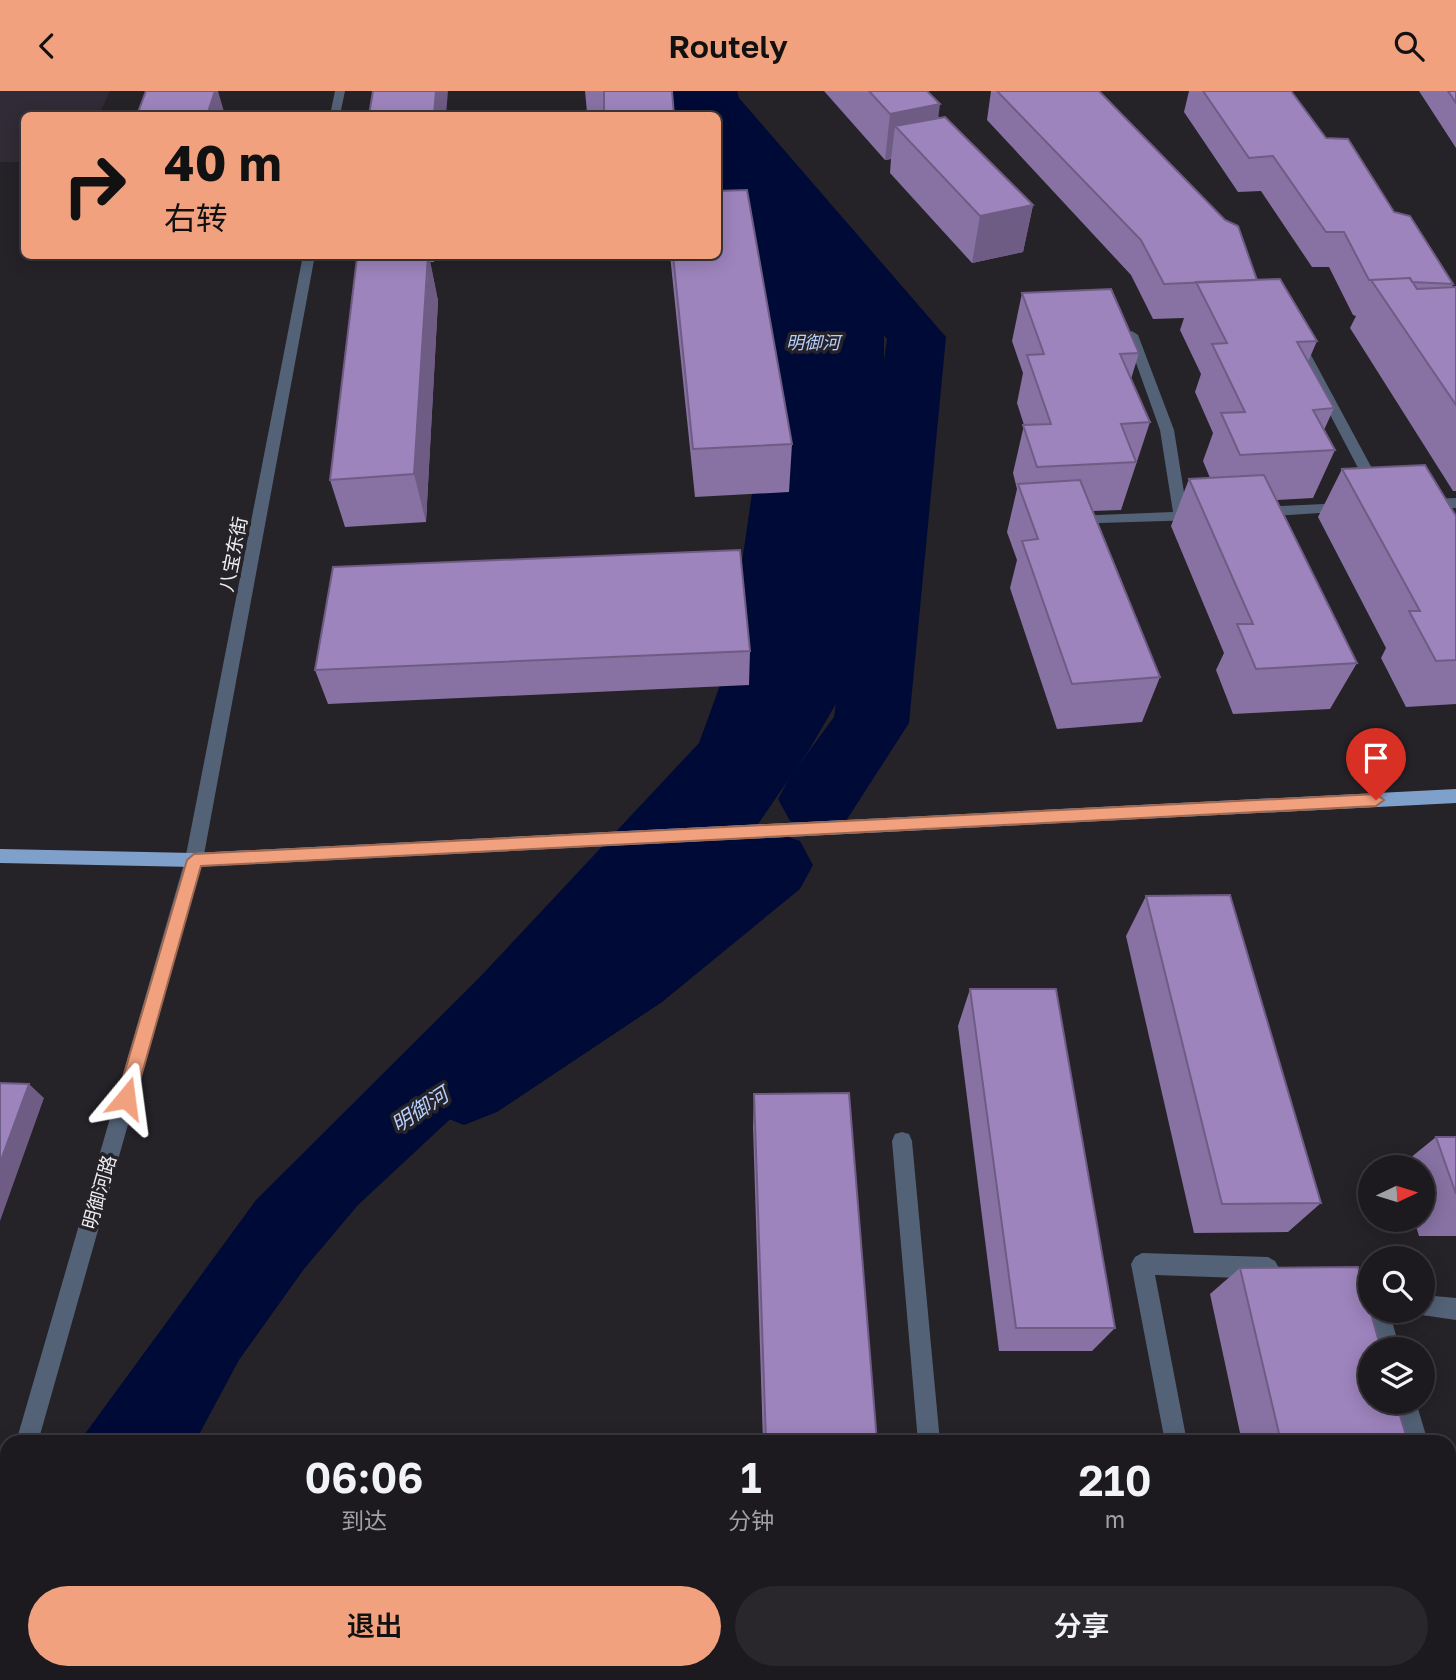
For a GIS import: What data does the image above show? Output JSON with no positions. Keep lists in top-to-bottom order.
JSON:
{
  "streets": {
    "street": ["八宝东街", "明御河路"]
  },
  "crossings": [
    ["八宝东街", "明御河路"]
  ],
  "water": ["明御河"],
  "north": "right",
  "page": {
    "header": "Routely",
    "turn": ["40 m", "右转"],
    "eta": [
      "06:06",
      "到达",
      "1",
      "分钟",
      "210",
      "m"
    ],
    "buttons": ["退出", "分享"]
  }
}
